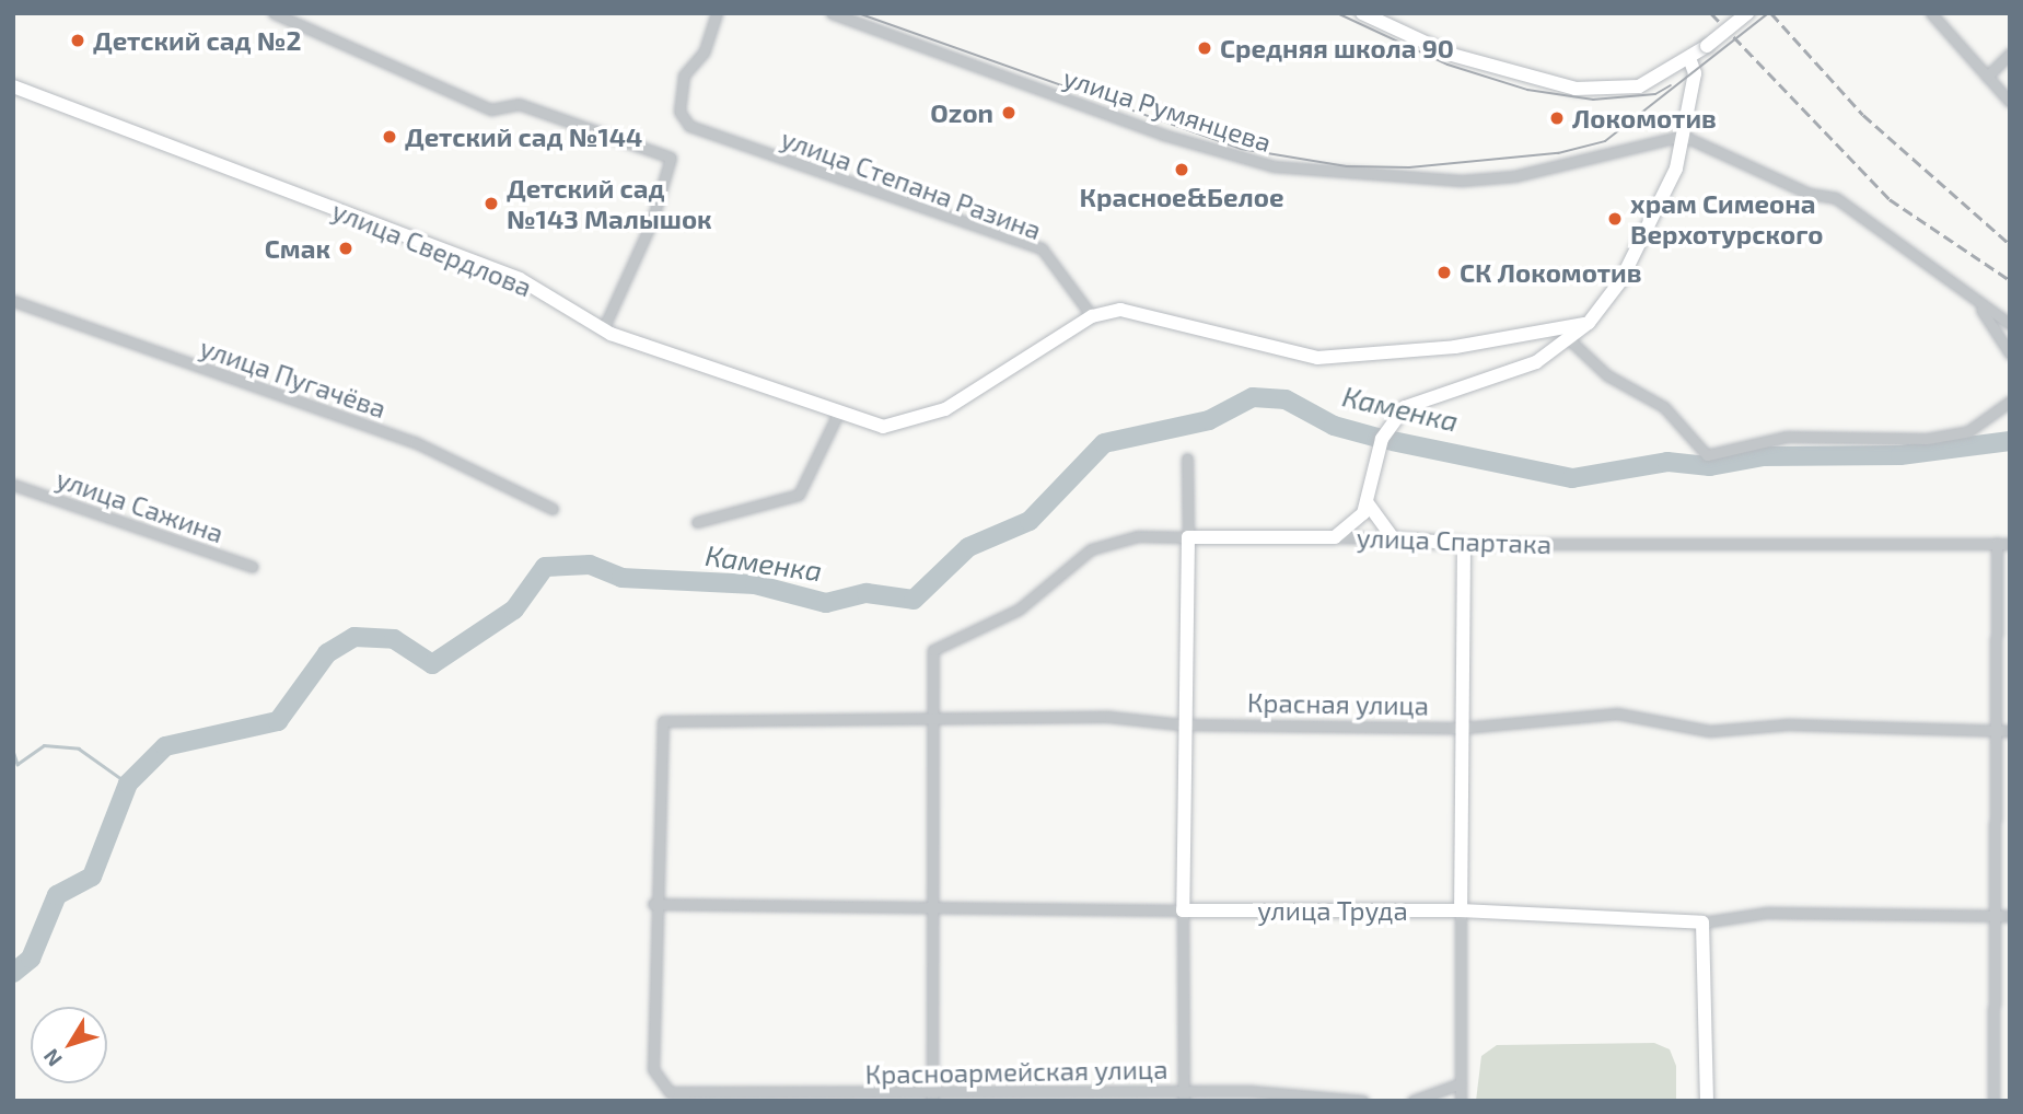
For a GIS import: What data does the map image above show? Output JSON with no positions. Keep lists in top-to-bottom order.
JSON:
{
  "streets": {
    "street": [
      "улица Румянцева",
      "улица Степана Разина",
      "улица Свердлова",
      "улица Пугачёва",
      "улица Сажина",
      "улица Спартака",
      "Красная улица",
      "улица Труда",
      "Красноармейская улица"
    ]
  },
  "crossings": [
    ["улица Степана Разина", "улица Свердлова"],
    ["улица Спартака", "Красная улица"],
    ["Красная улица", "улица Труда"],
    ["Красная улица", "Красноармейская улица"],
    ["улица Труда", "Красноармейская улица"]
  ],
  "water": ["Каменка"],
  "places": [
    "Детский сад №2",
    "Средняя школа 90",
    "Ozon",
    "Локомотив",
    "Детский сад №144",
    "Красное&Белое",
    "Детский сад №143 Малышок",
    "храм Симеона Верхотурского",
    "Смак",
    "СК Локомотив"
  ],
  "north": "bottom left"
}
